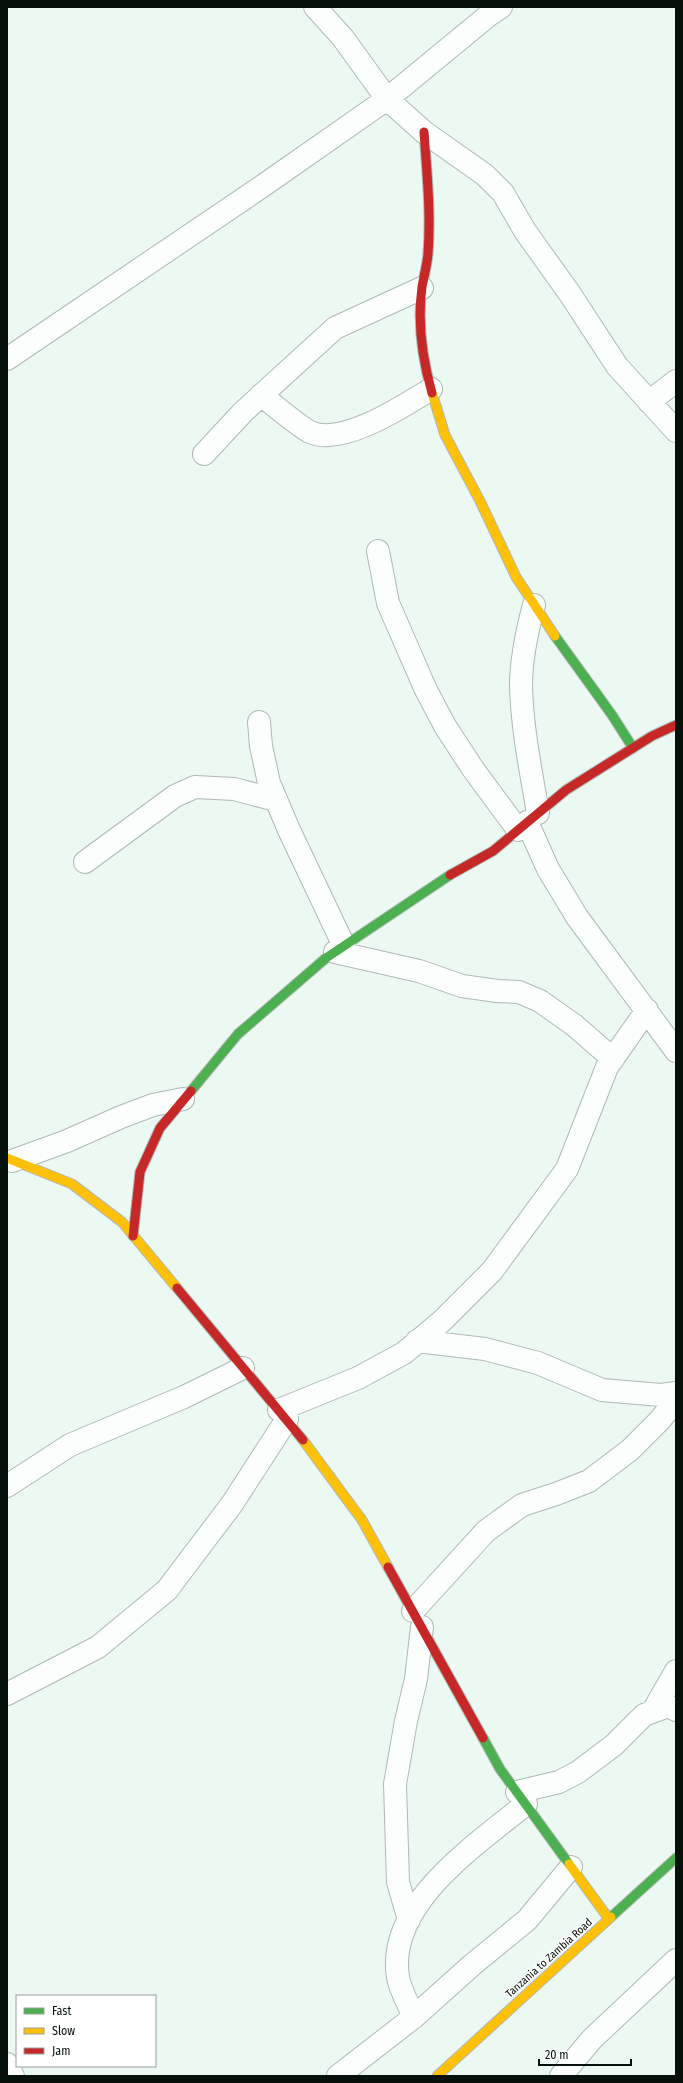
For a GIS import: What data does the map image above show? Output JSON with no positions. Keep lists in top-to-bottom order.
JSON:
{
  "streets": {
    "main road": ["Tanzania to Zambia Road"]
  },
  "legend": ["Fast", "Slow", "Jam"],
  "scale_bar": "20 m"
}
